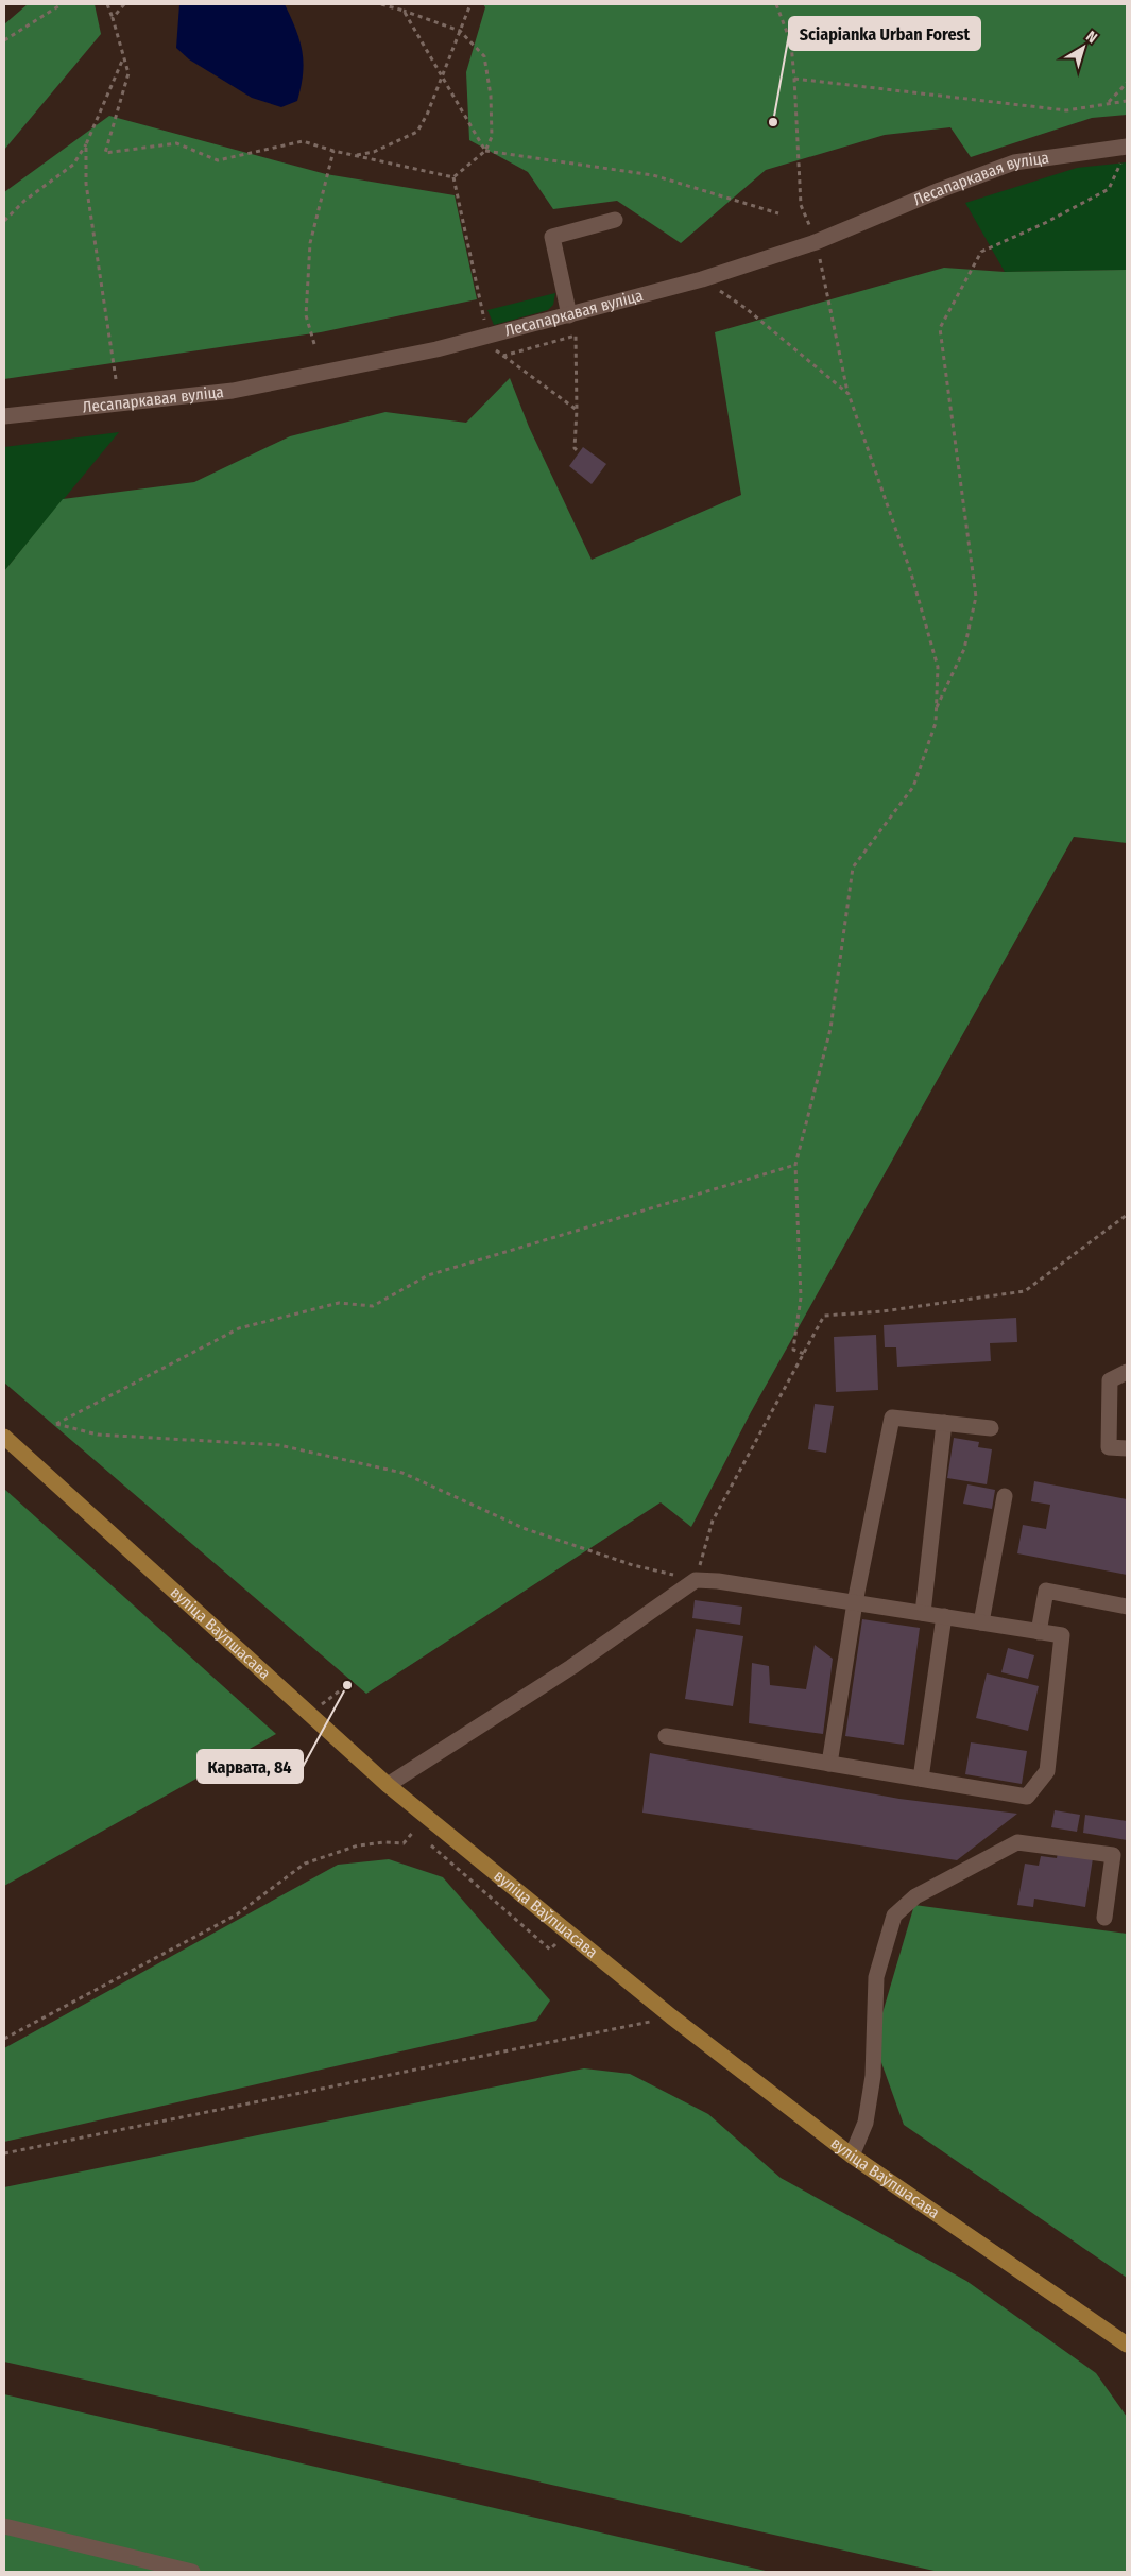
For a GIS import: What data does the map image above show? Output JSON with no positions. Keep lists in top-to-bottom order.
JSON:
{
  "streets": {
    "main road": ["вуліца Ваўпшасава"],
    "street": ["Лесапаркавая вуліца"]
  },
  "places": ["Sciapianka Urban Forest", "Карвата, 84"],
  "north": "top right"
}
